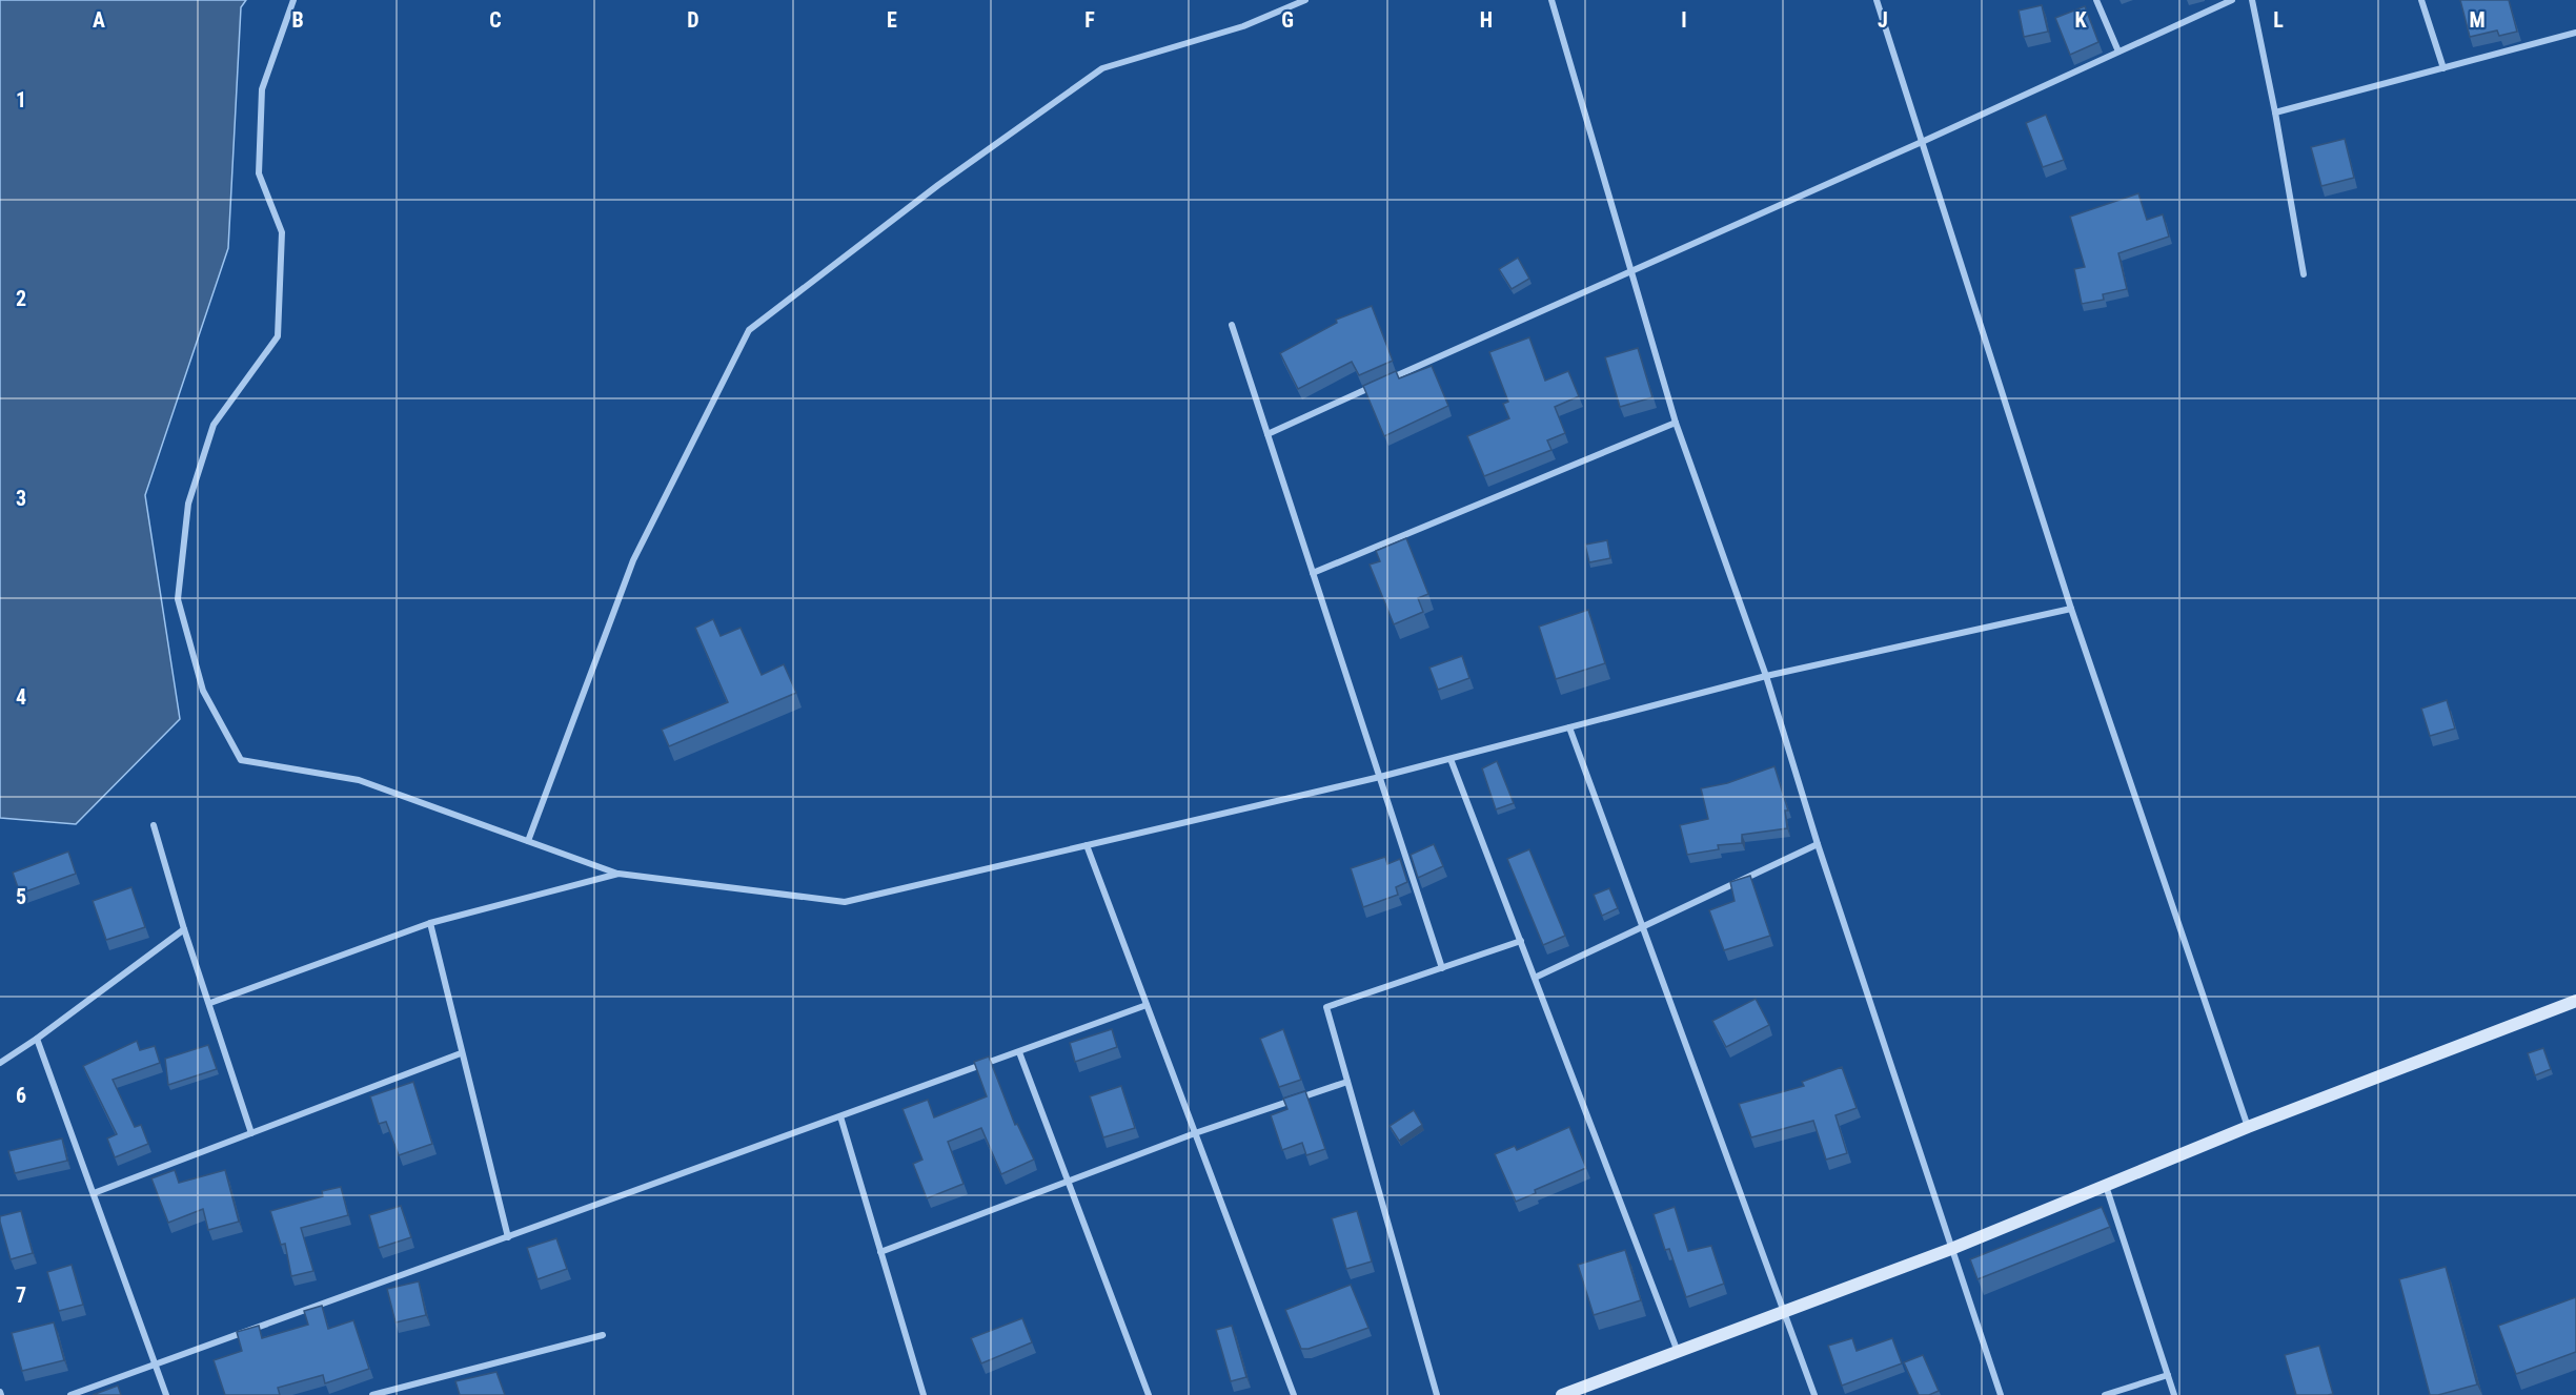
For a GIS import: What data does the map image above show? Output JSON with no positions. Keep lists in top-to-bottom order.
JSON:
{
  "grid": {
    "columns": [
      "A",
      "B",
      "C",
      "D",
      "E",
      "F",
      "G",
      "H",
      "I",
      "J",
      "K",
      "L",
      "M"
    ],
    "rows": [
      "1",
      "2",
      "3",
      "4",
      "5",
      "6",
      "7"
    ]
  }
}
